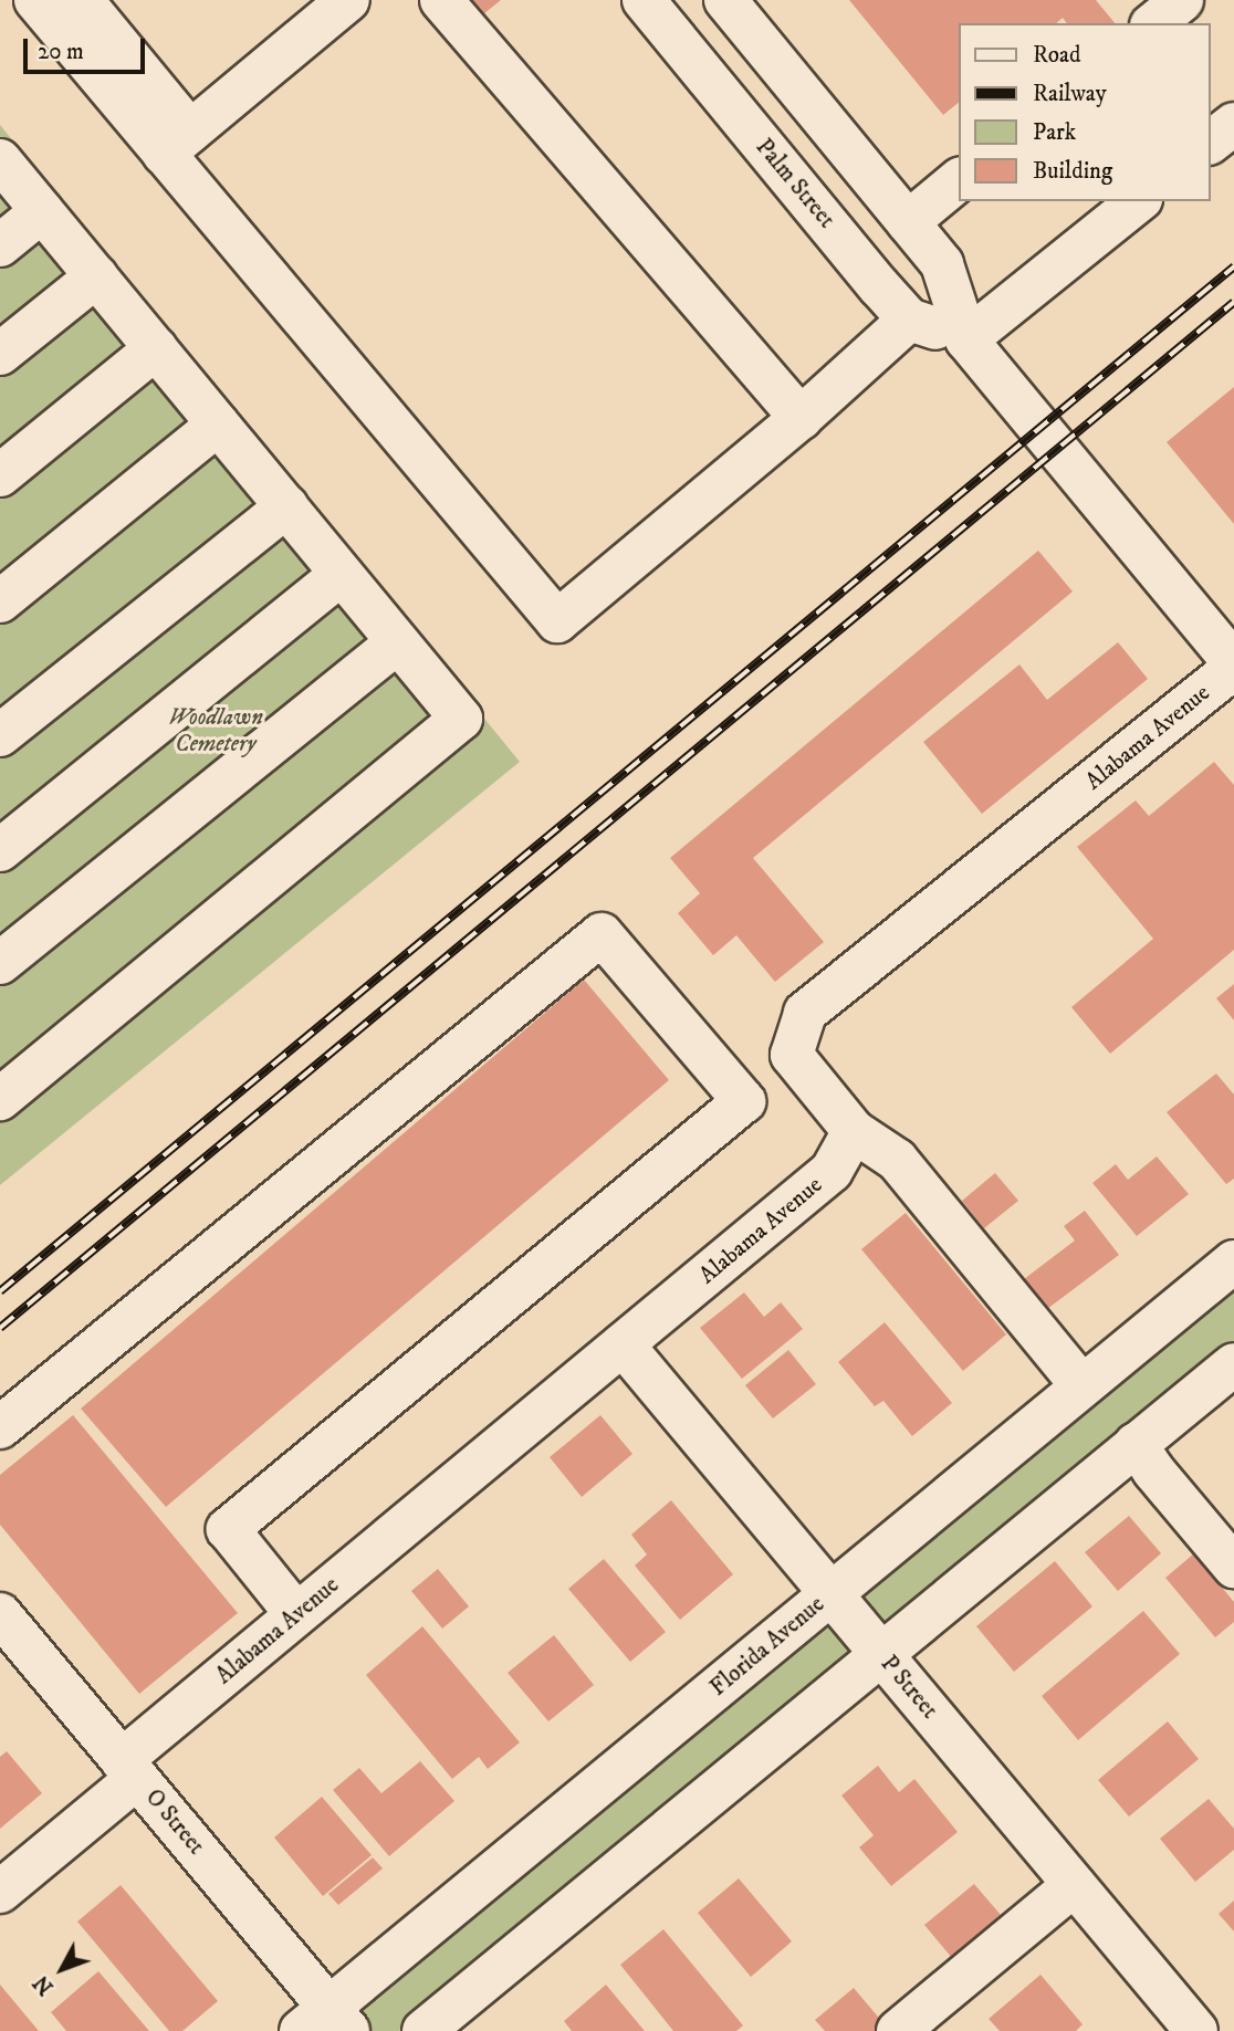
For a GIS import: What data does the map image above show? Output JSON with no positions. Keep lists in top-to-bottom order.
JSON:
{
  "streets": {
    "street": [
      "Palm Street",
      "Alabama Avenue",
      "Florida Avenue",
      "P Street",
      "O Street"
    ]
  },
  "crossings": [
    ["Alabama Avenue", "P Street"],
    ["Alabama Avenue", "O Street"],
    ["Florida Avenue", "P Street"],
    ["Florida Avenue", "O Street"]
  ],
  "parks": ["Woodlawn Cemetery"],
  "legend": [
    "Road",
    "Railway",
    "Park",
    "Building"
  ],
  "scale_bar": "20 m",
  "north": "bottom left"
}
